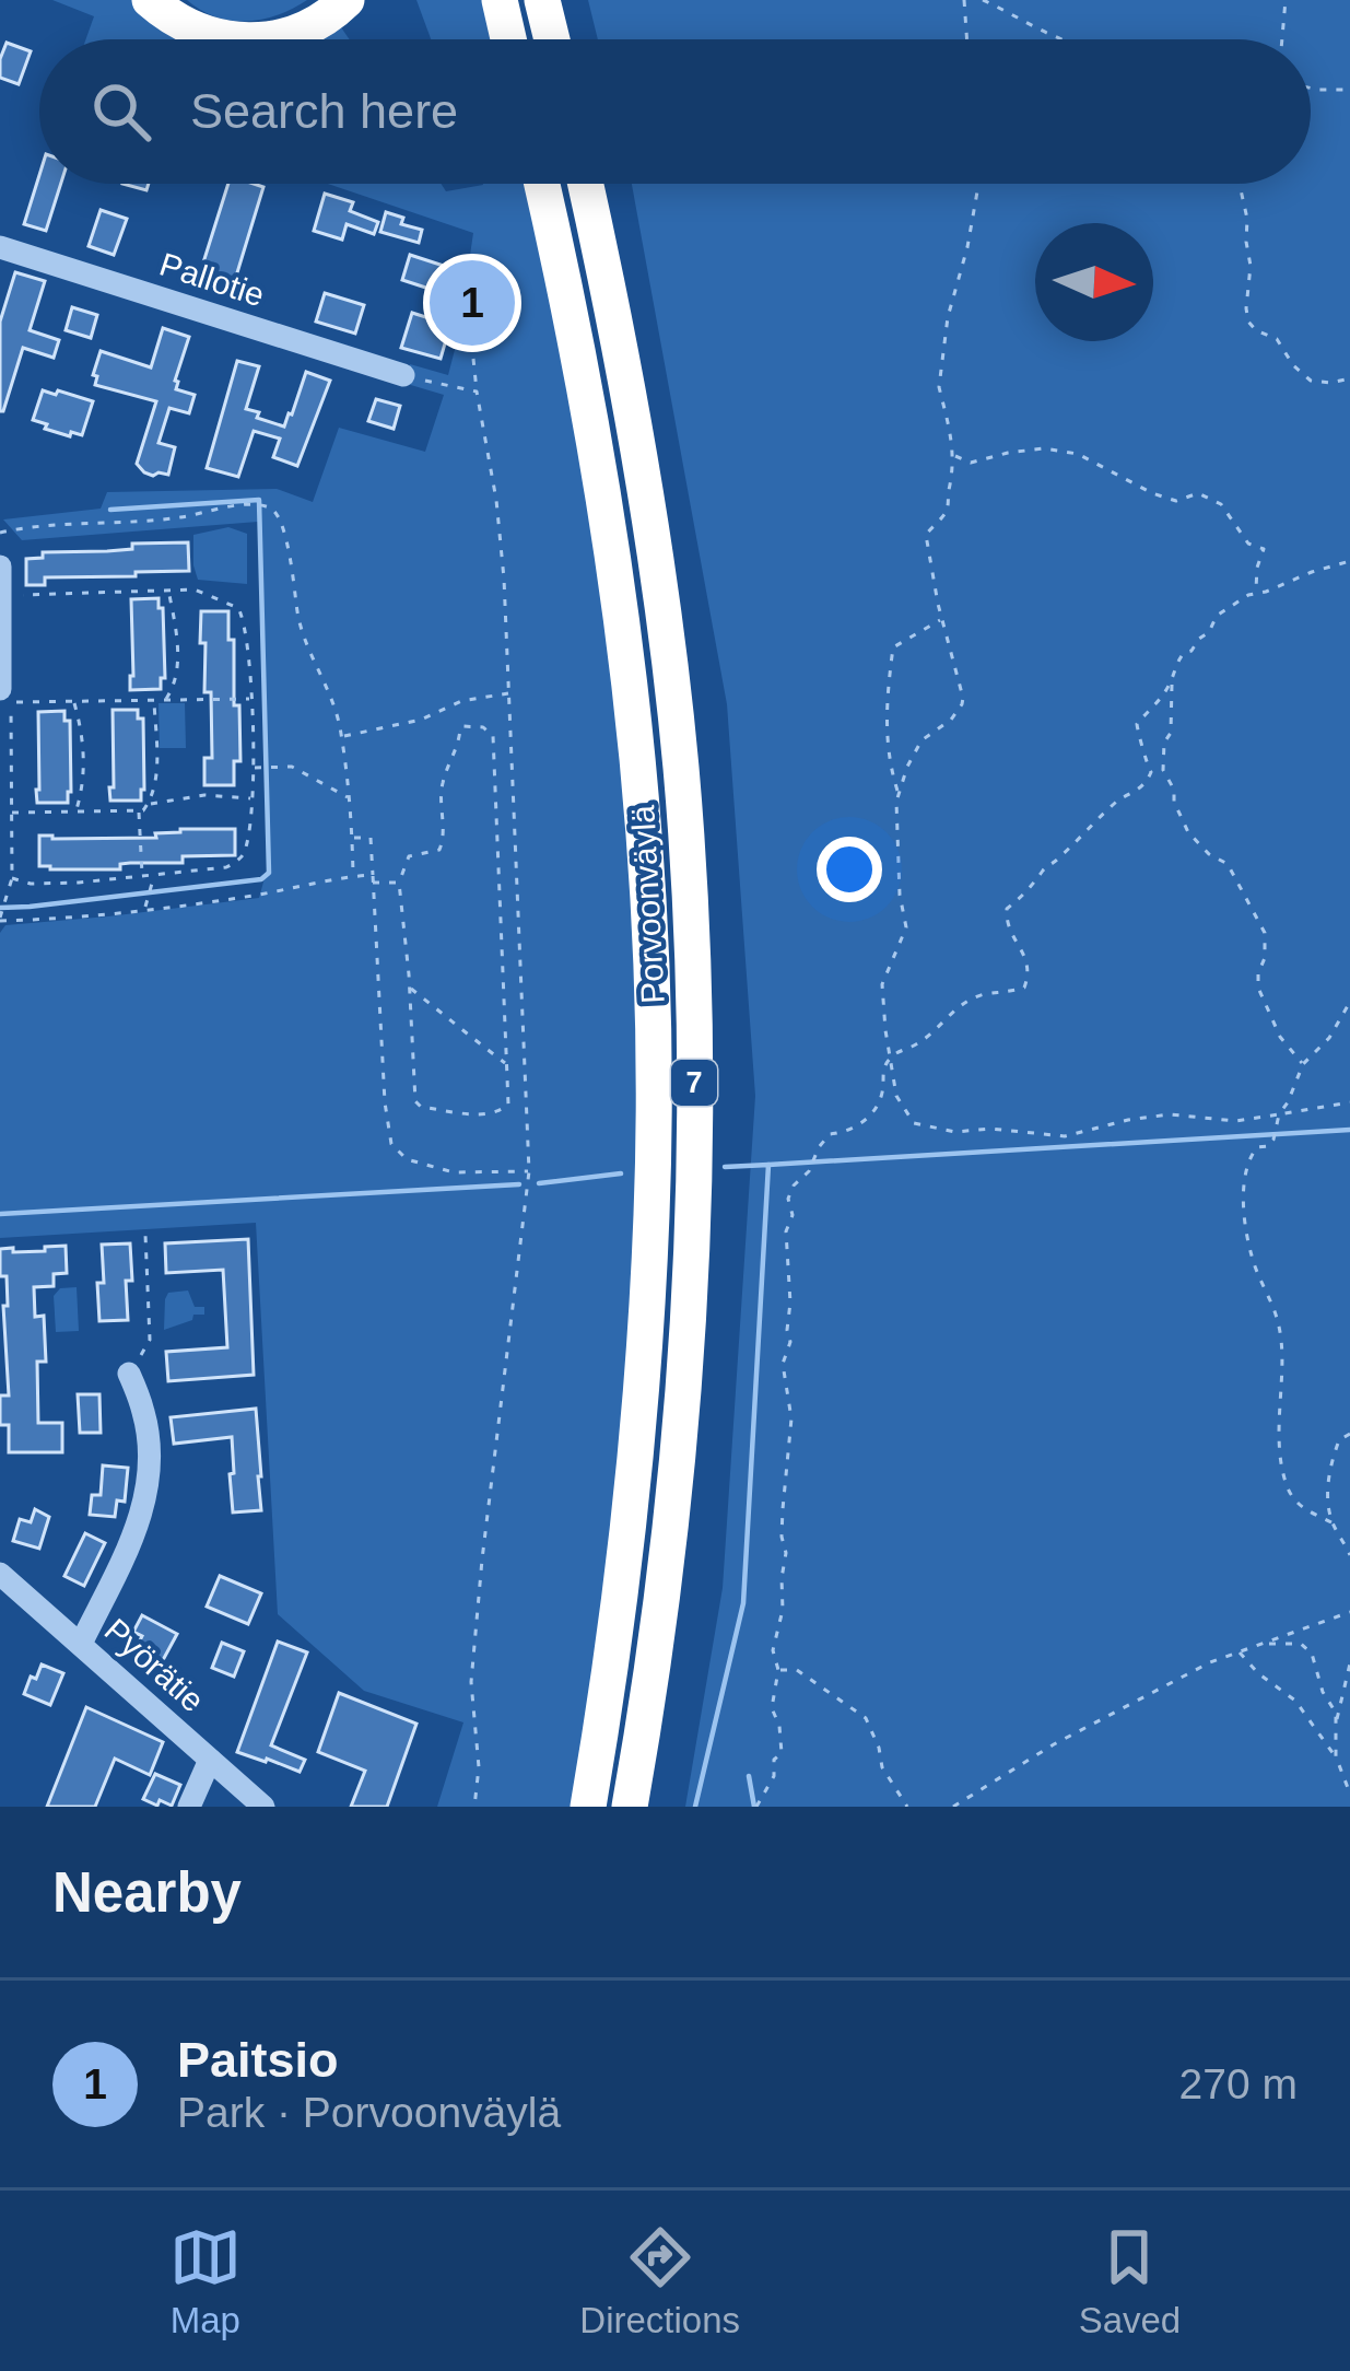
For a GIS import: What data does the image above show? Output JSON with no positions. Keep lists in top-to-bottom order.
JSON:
{
  "streets": {
    "highway": ["Porvoonväylä", "7"],
    "street": ["Pallotie", "Pyörätie"]
  },
  "north": "right",
  "page": {
    "search": "Search here",
    "pins": "1",
    "heading": "Nearby",
    "list": [
      {
        "mark": "1",
        "name": "Paitsio",
        "note": "Park · Porvoonväylä",
        "value": "270 m"
      }
    ],
    "nav": ["Map", "Directions", "Saved"]
  }
}
